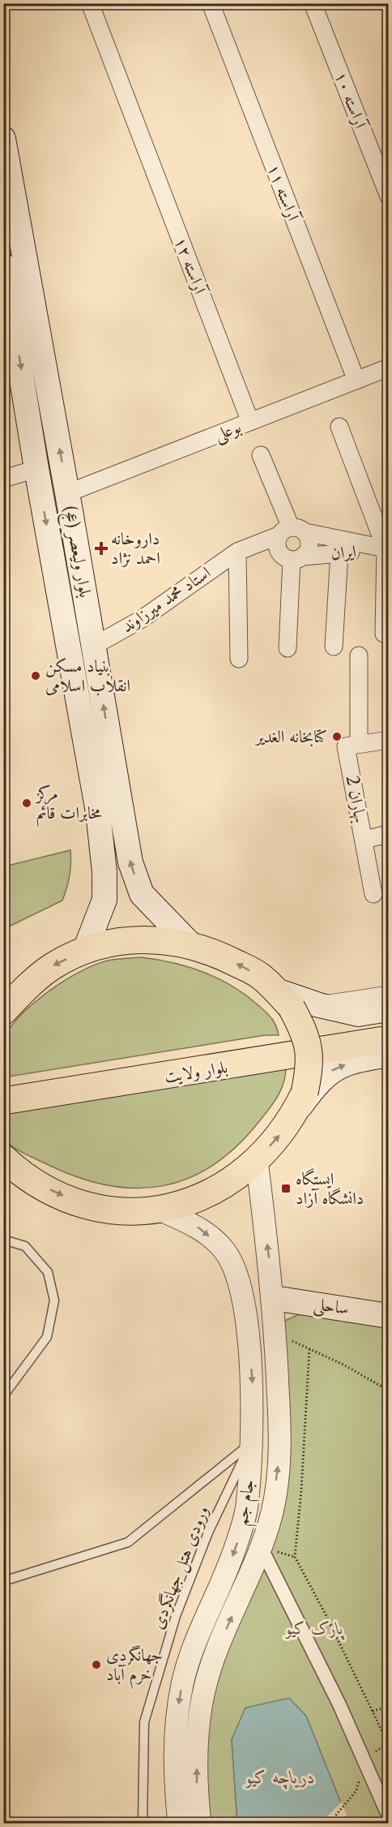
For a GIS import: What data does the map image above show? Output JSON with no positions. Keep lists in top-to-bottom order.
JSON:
{
  "streets": {
    "main road": ["بلوار ولیعصر (عج)", "بلوار ولایت", "ساحلی"],
    "street": [
      "آراسته ۱۰",
      "آراسته ۱۱",
      "۱۲ آراسته",
      "بوعلی",
      "ایران",
      "استاد محمد میرزاوند",
      "بهاران 2",
      "جام جم"
    ],
    "lane": ["ورودی هتل جهانگردی"]
  },
  "crossings": [
    ["آراسته ۱۱", "بوعلی"],
    ["۱۲ آراسته", "بوعلی"],
    ["بوعلی", "بلوار ولیعصر (عج)"],
    ["بلوار ولیعصر (عج)", "استاد محمد میرزاوند"],
    ["ایران", "استاد محمد میرزاوند"],
    ["ساحلی", "جام جم"],
    ["جام جم", "ورودی هتل جهانگردی"]
  ],
  "water": ["دریاچه کیو"],
  "parks": ["پارک کیو"],
  "places": {
    "health": ["داروخانه احمد نژاد"],
    "other": [
      "بنیاد مسکن انقلاب اسلامی",
      "کتابخانه الغدیر",
      "مرکز مخابرات قائم",
      "جهانگردى خرم آباد"
    ],
    "transit": ["ایستگاه دانشگاه آزاد"]
  }
}
